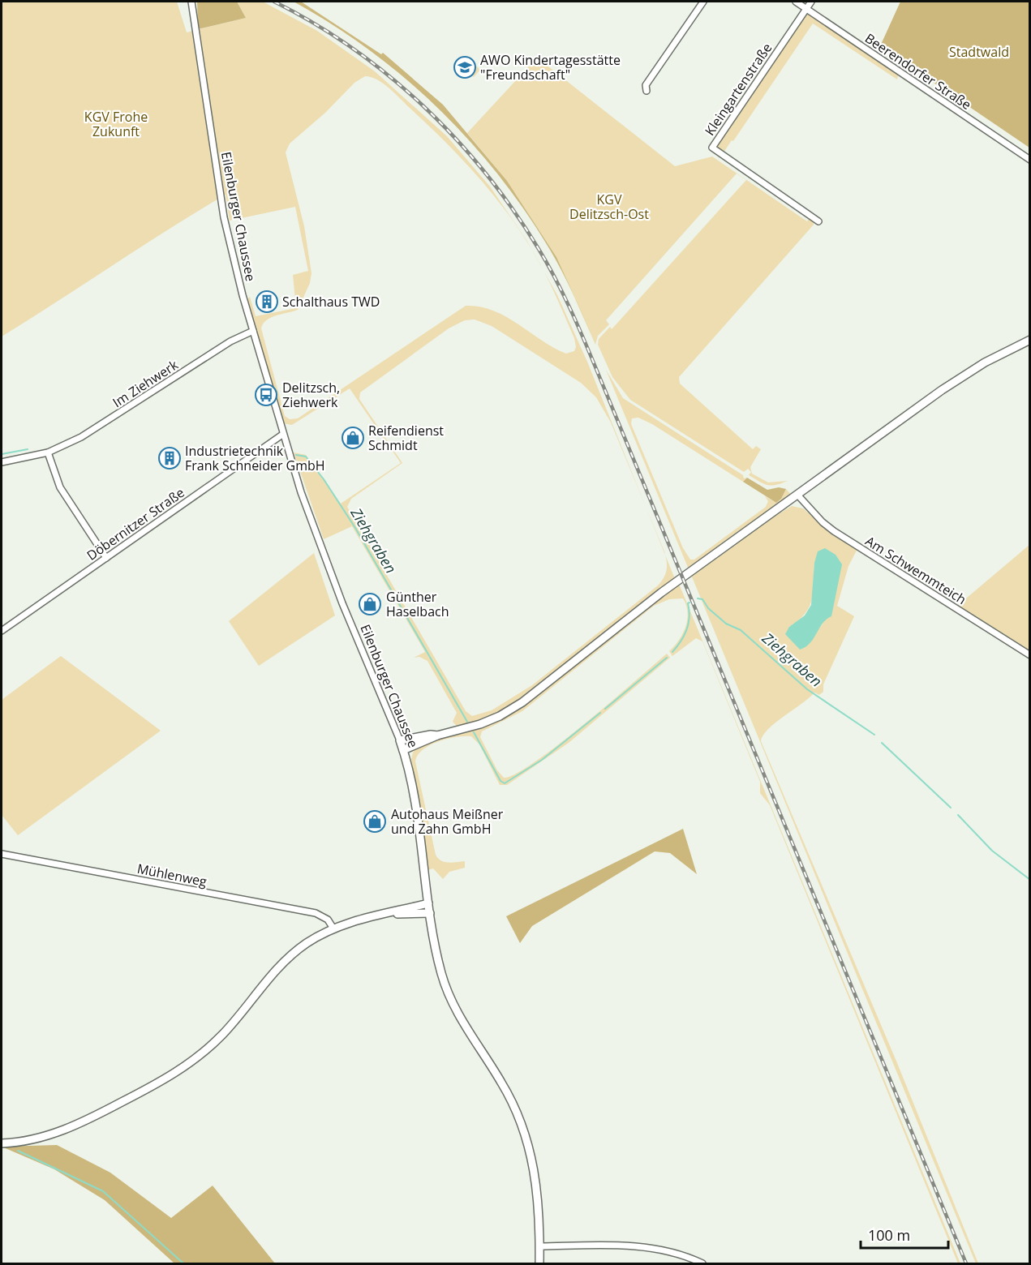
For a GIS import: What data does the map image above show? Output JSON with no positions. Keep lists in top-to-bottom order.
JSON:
{
  "streets": {
    "main road": ["Eilenburger Chaussee"],
    "street": [
      "Beerendorfer Straße",
      "Kleingartenstraße",
      "Im Ziehwerk",
      "Döbernitzer Straße",
      "Am Schwemmteich",
      "Mühlenweg"
    ]
  },
  "crossings": [
    ["Beerendorfer Straße", "Kleingartenstraße"],
    ["Eilenburger Chaussee", "Im Ziehwerk"],
    ["Eilenburger Chaussee", "Döbernitzer Straße"]
  ],
  "water": ["Ziehgraben"],
  "parks": ["Stadtwald", "KGV Frohe Zukunft", "KGV Delitzsch-Ost"],
  "places": {
    "school or university": ["AWO Kindertagesstätte \"Freundschaft\""],
    "building": ["Schalthaus TWD", "Industrietechnik Frank Schneider GmbH"],
    "bus stop": ["Delitzsch, Ziehwerk"],
    "shop": ["Reifendienst Schmidt", "Günther Haselbach", "Autohaus Meißner und Zahn GmbH"]
  },
  "scale_bar": "100 m"
}
